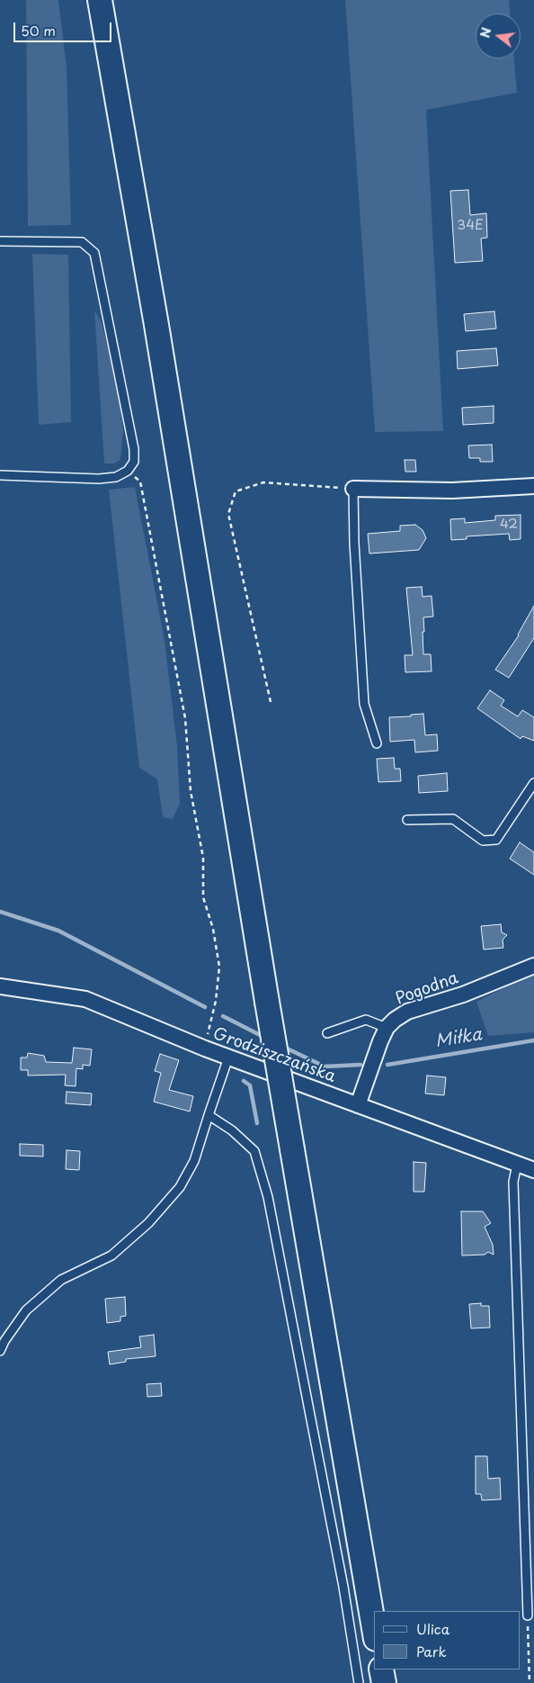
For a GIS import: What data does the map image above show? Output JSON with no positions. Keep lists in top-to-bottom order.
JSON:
{
  "streets": {
    "street": ["Pogodna", "Grodziszczańska"]
  },
  "crossings": [
    ["Pogodna", "Grodziszczańska"]
  ],
  "water": ["Miłka"],
  "house_numbers": ["34E", "42"],
  "legend": ["Ulica", "Park"],
  "scale_bar": "50 m",
  "north": "left"
}
